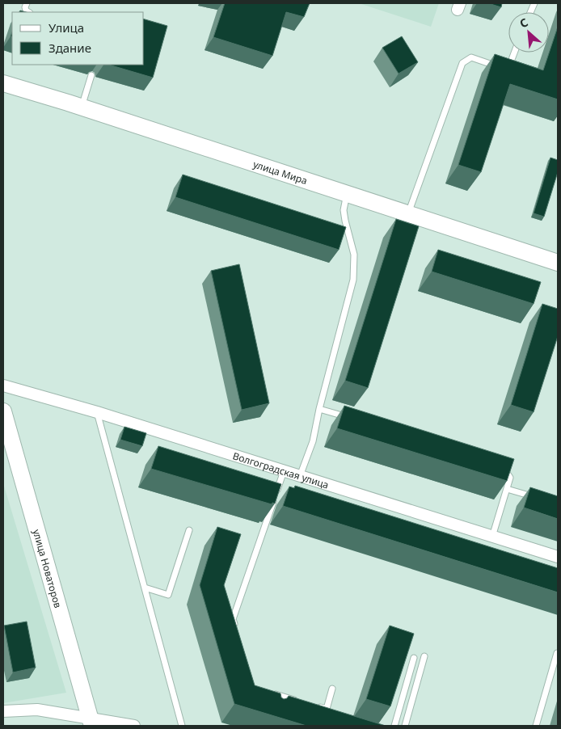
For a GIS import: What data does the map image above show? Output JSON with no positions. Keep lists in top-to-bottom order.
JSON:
{
  "streets": {
    "main road": ["улица Мира", "улица Новаторов"],
    "street": ["Волгоградская улица"]
  },
  "legend": ["Улица", "Здание"],
  "north": "top left"
}
